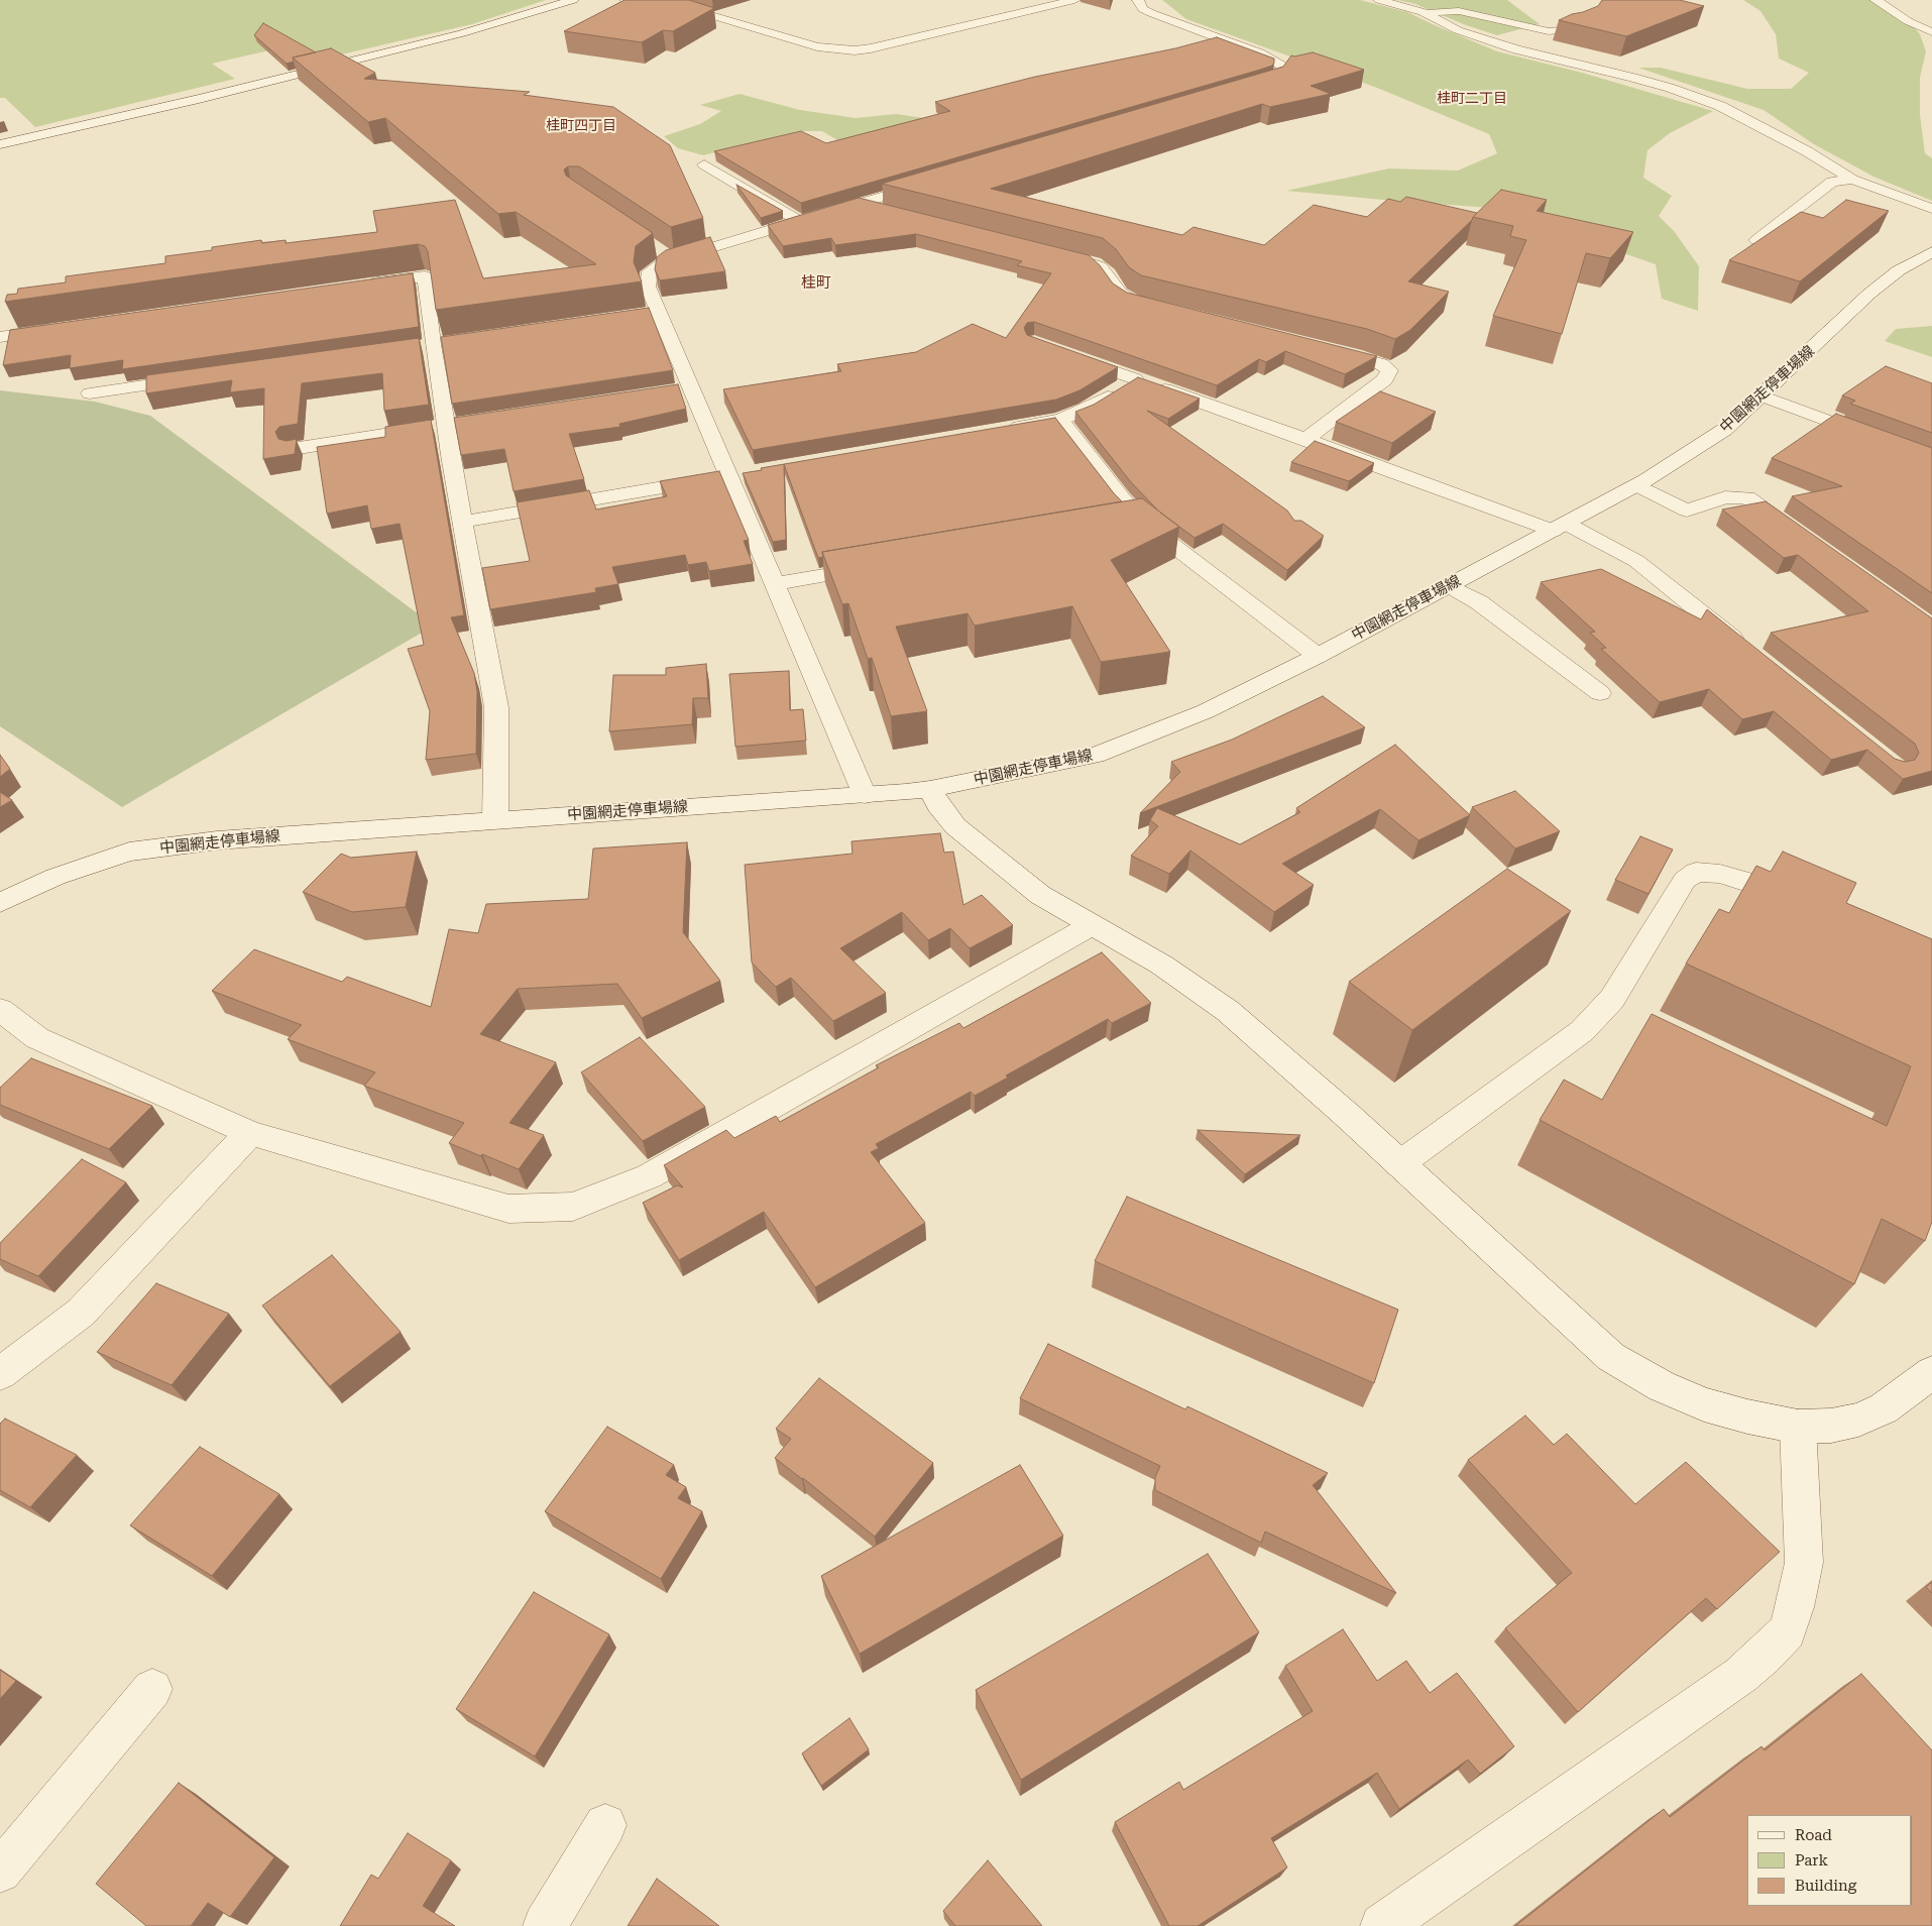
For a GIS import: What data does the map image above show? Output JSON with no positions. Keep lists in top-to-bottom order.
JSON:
{
  "streets": {
    "street": ["中園網走停車場線"]
  },
  "districts": ["桂町二丁目", "桂町四丁目", "桂町"],
  "legend": ["Road", "Park", "Building"]
}
